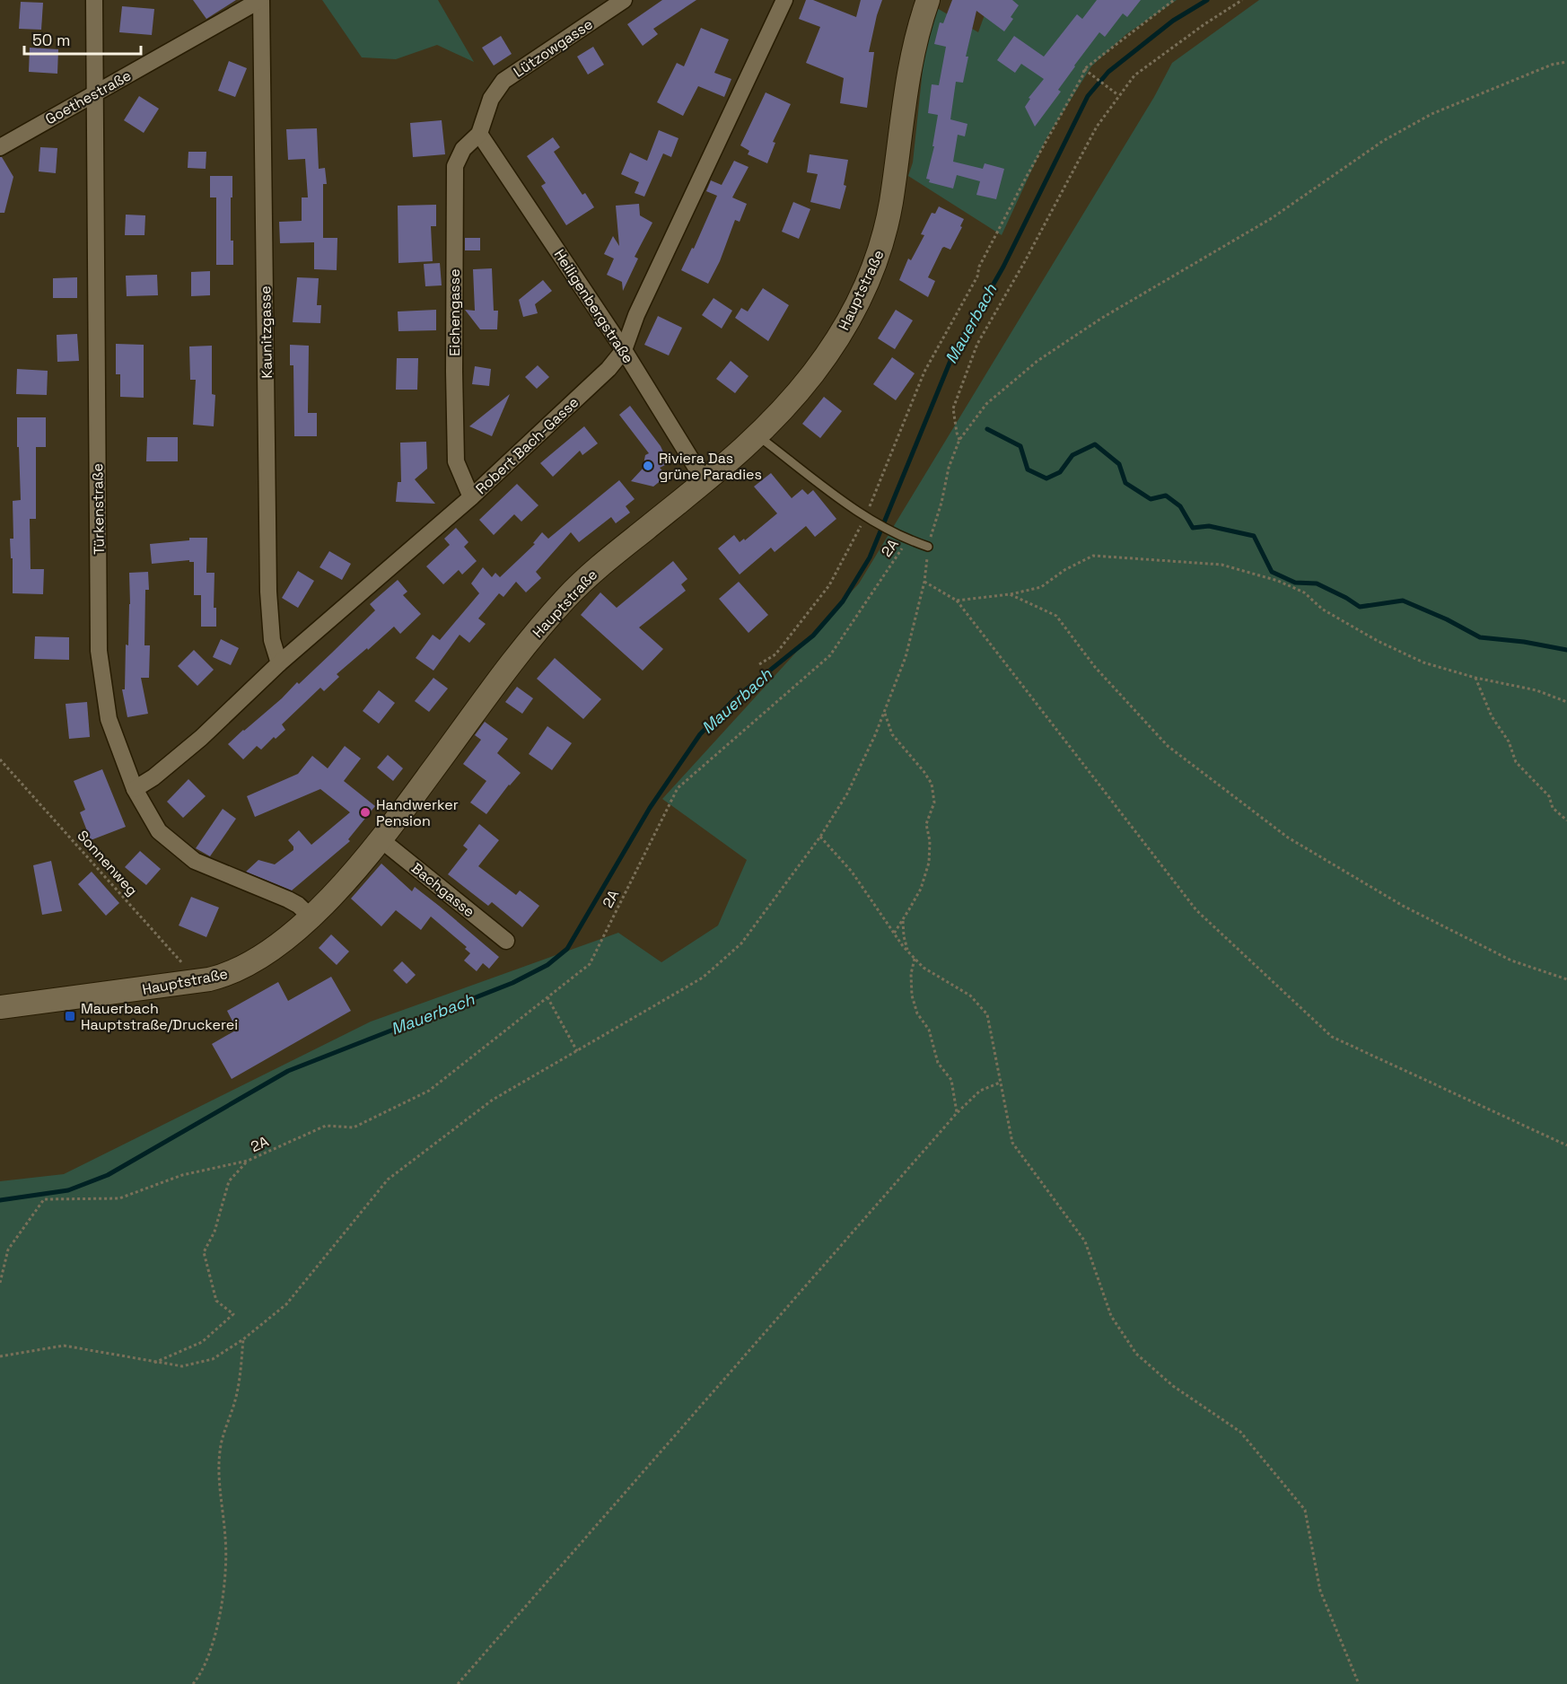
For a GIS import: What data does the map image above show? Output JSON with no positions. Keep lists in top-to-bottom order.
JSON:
{
  "streets": {
    "main road": ["Hauptstraße"],
    "street": [
      "Lützowgasse",
      "Goethestraße",
      "Heiligenbergstraße",
      "Eichengasse",
      "Kaunitzgasse",
      "Robert Bach-Gasse",
      "Türkenstraße",
      "Bachgasse"
    ],
    "path": ["2A", "Sonnenweg"]
  },
  "crossings": [
    ["Lützowgasse", "Heiligenbergstraße"],
    ["Lützowgasse", "Eichengasse"],
    ["Goethestraße", "Kaunitzgasse"],
    ["Goethestraße", "Türkenstraße"],
    ["Hauptstraße", "Heiligenbergstraße"],
    ["Hauptstraße", "Türkenstraße"],
    ["Hauptstraße", "Sonnenweg"],
    ["Hauptstraße", "Bachgasse"],
    ["Heiligenbergstraße", "Eichengasse"],
    ["Heiligenbergstraße", "Robert Bach-Gasse"],
    ["Eichengasse", "Robert Bach-Gasse"],
    ["Kaunitzgasse", "Robert Bach-Gasse"],
    ["Robert Bach-Gasse", "Türkenstraße"]
  ],
  "water": ["Mauerbach"],
  "places": {
    "other": ["Riviera Das grüne Paradies", "Handwerker Pension"],
    "transit": ["Mauerbach Hauptstraße/Druckerei"]
  },
  "scale_bar": "50 m"
}
